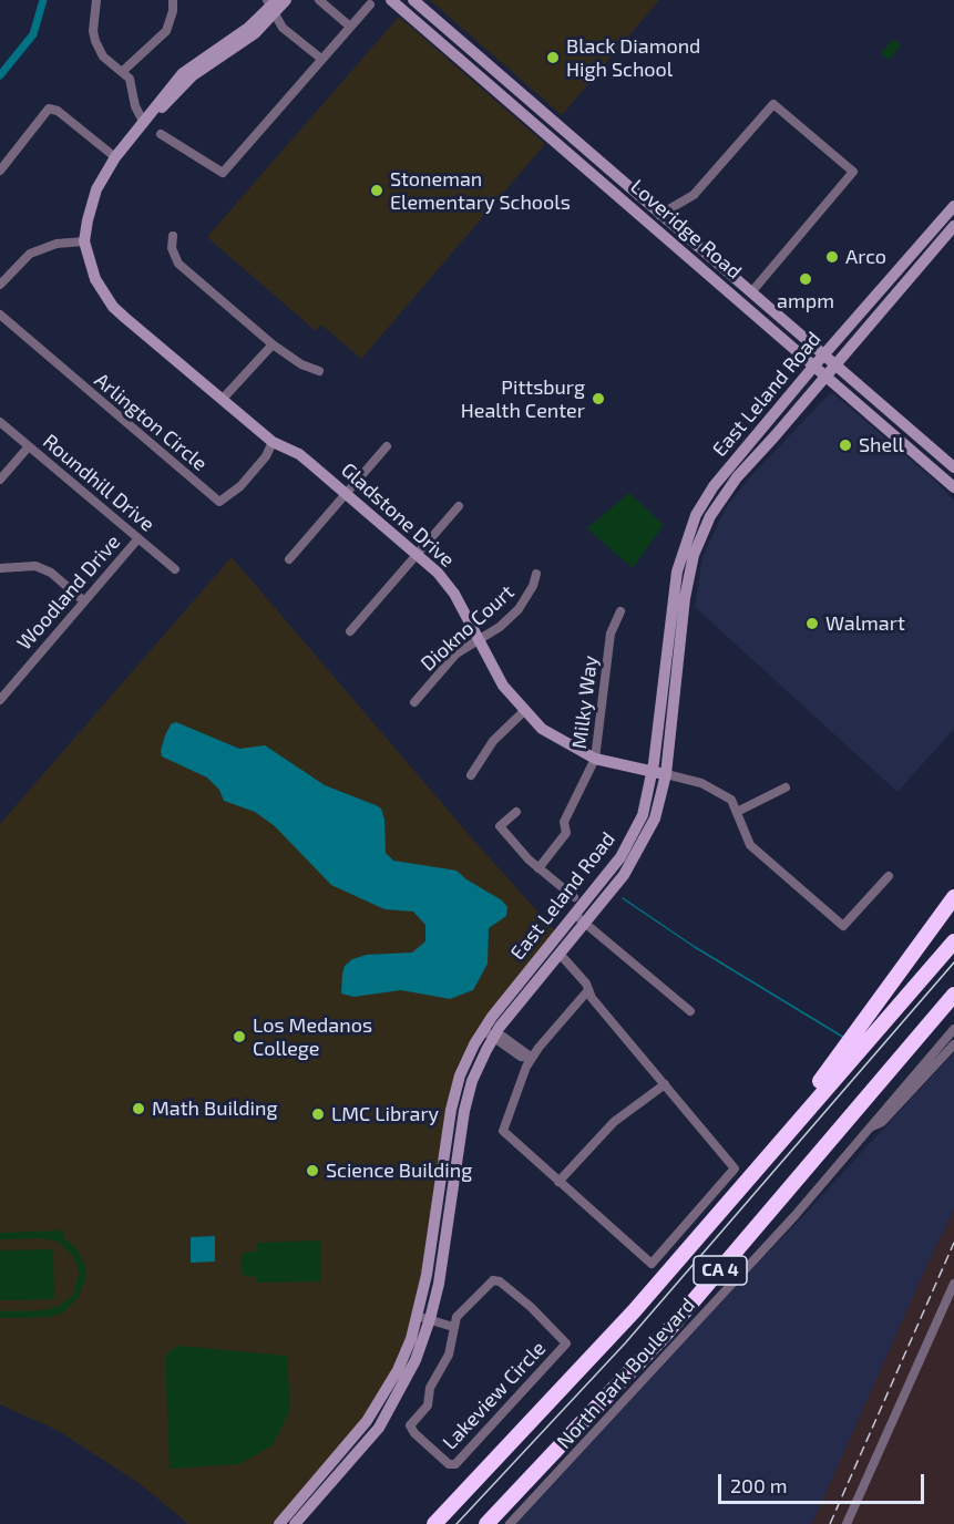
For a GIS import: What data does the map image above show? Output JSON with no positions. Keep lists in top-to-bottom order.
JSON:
{
  "streets": {
    "highway": ["CA 4"],
    "main road": ["Loveridge Road", "East Leland Road", "Gladstone Drive"],
    "street": [
      "Arlington Circle",
      "Roundhill Drive",
      "Woodland Drive",
      "Diokno Court",
      "Milky Way",
      "North Park Boulevard",
      "Lakeview Circle"
    ]
  },
  "crossings": [
    ["Loveridge Road", "East Leland Road"],
    ["East Leland Road", "Gladstone Drive"],
    ["Arlington Circle", "Gladstone Drive"],
    ["Roundhill Drive", "Woodland Drive"],
    ["Gladstone Drive", "Diokno Court"],
    ["Gladstone Drive", "Milky Way"]
  ],
  "places": [
    "Black Diamond High School",
    "Stoneman Elementary Schools",
    "Arco",
    "ampm",
    "Pittsburg Health Center",
    "Shell",
    "Walmart",
    "Los Medanos College",
    "Math Building",
    "LMC Library",
    "Science Building"
  ],
  "scale_bar": "200 m"
}
